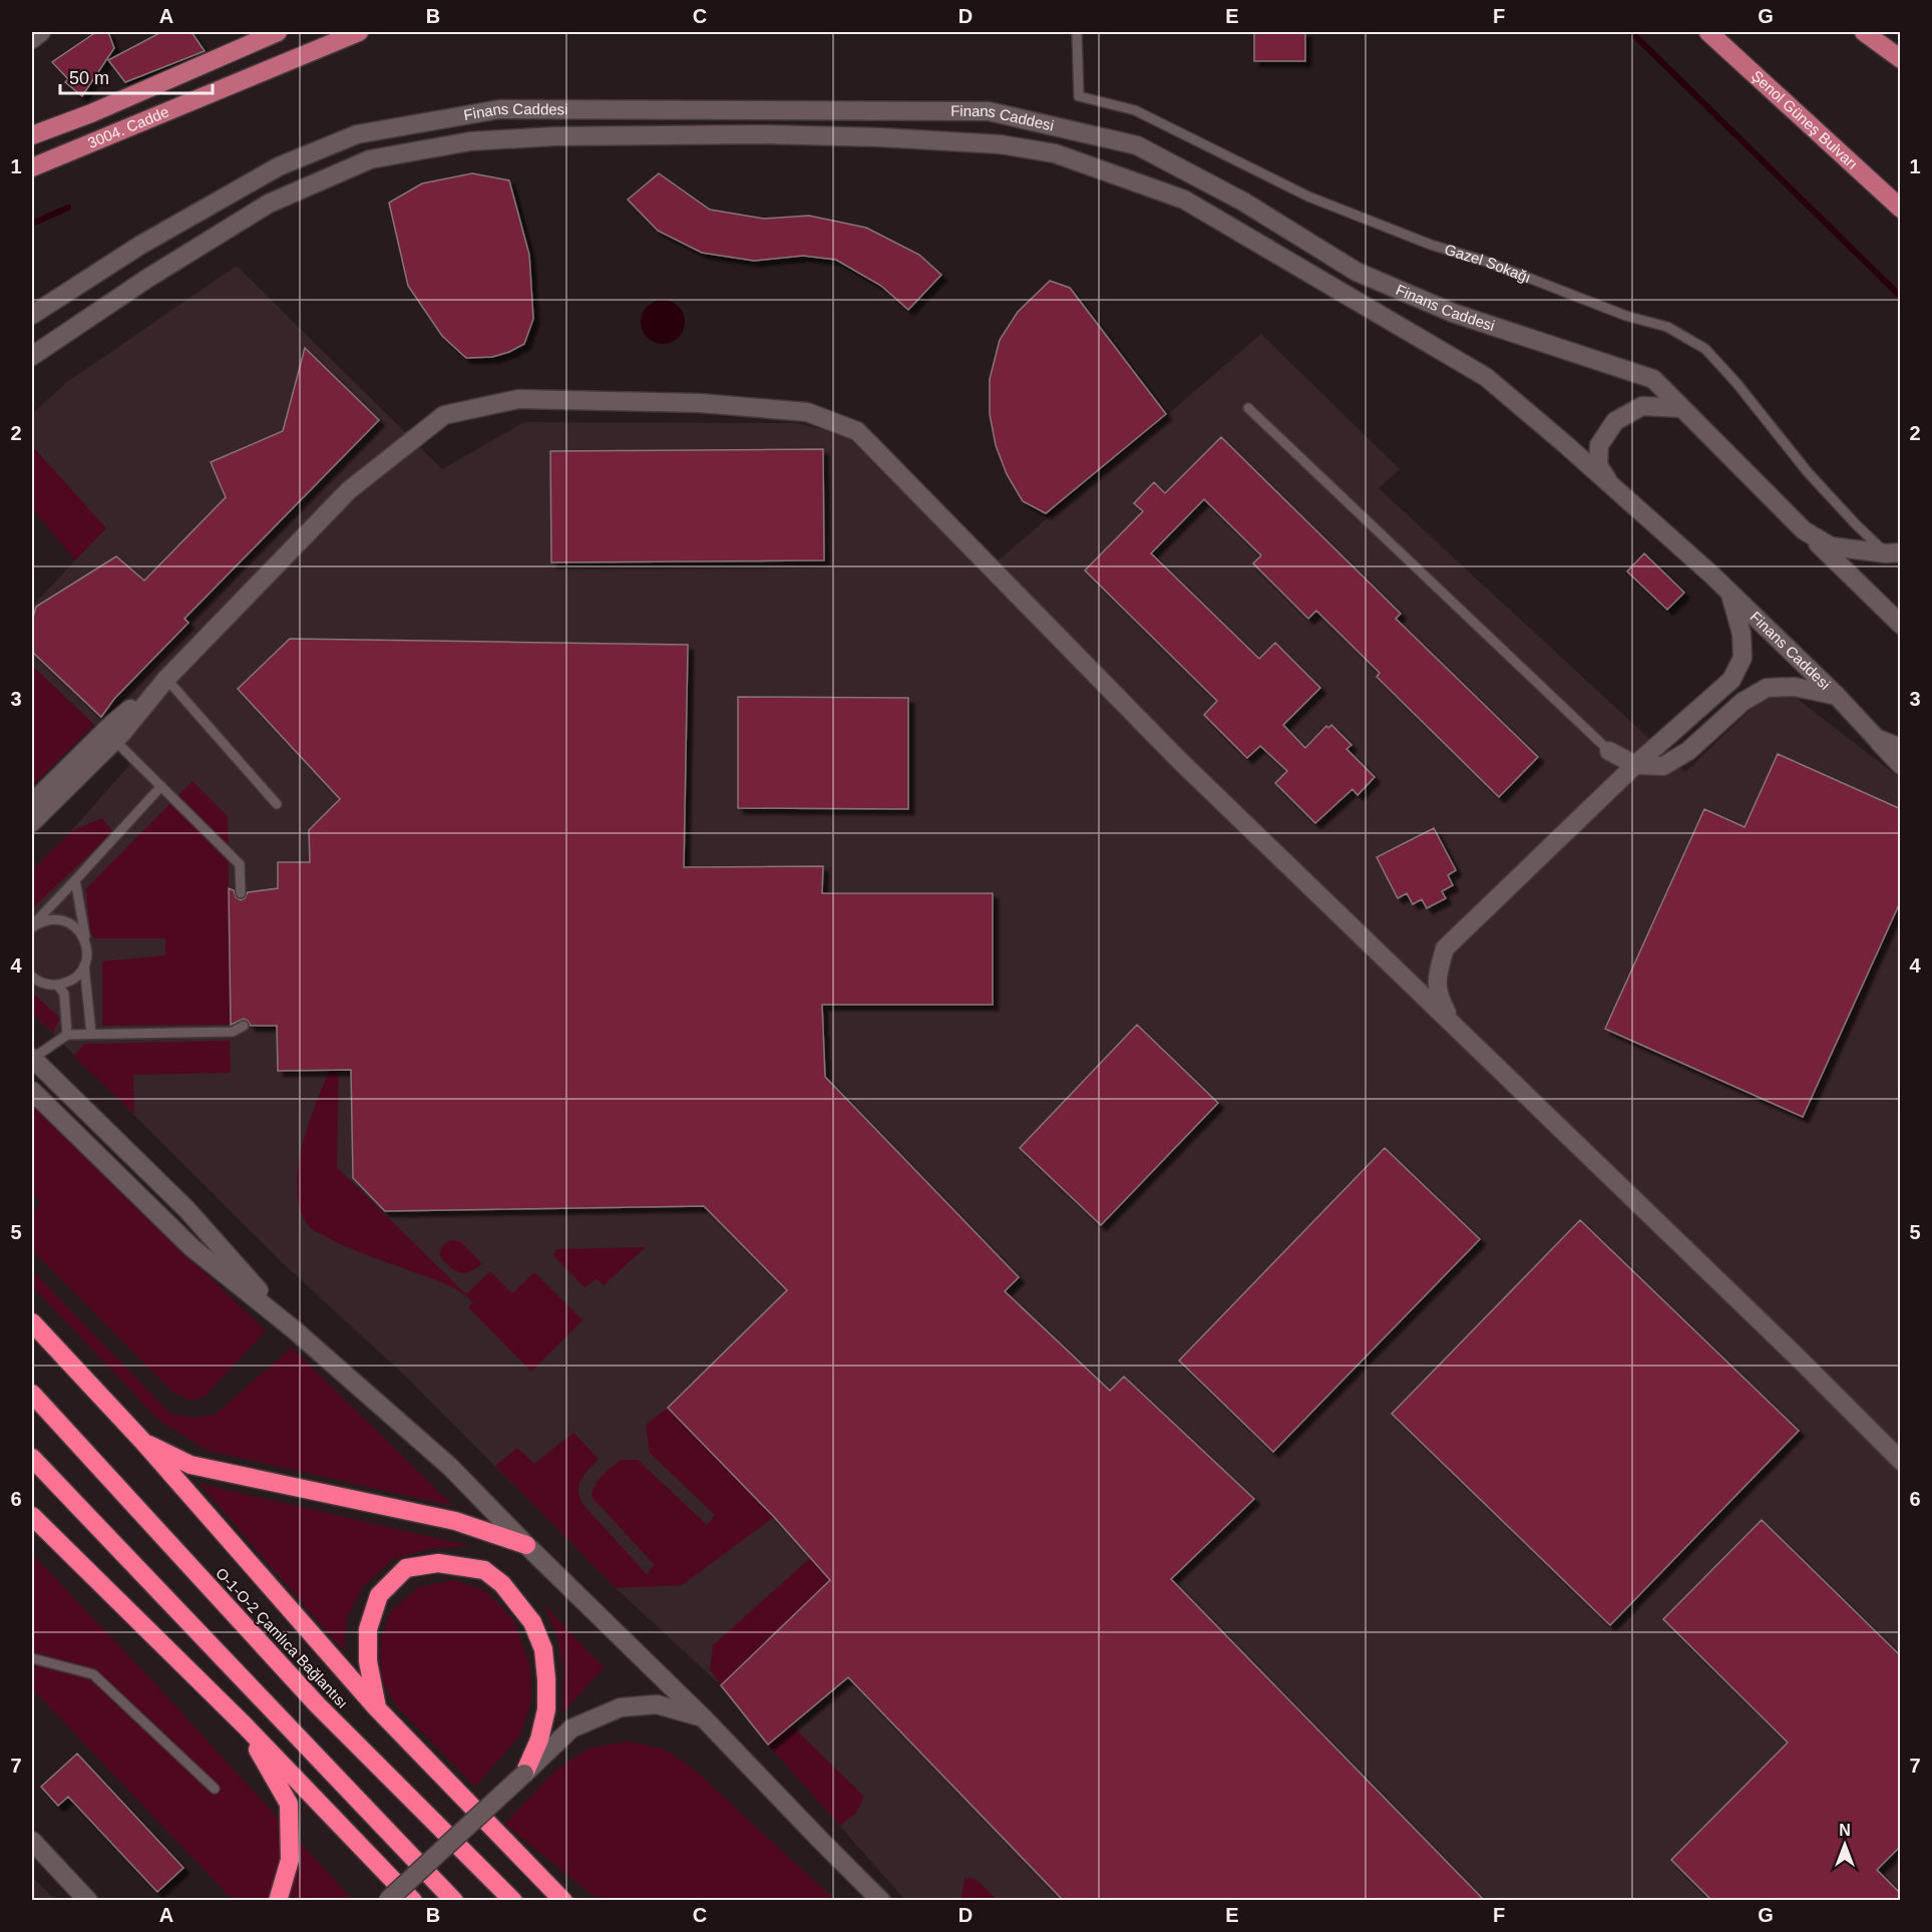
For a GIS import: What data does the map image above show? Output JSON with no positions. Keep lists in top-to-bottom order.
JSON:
{
  "streets": {
    "highway": ["O-1-O-2 Çamlıca Bağlantısı"],
    "main road": ["Şenol Güneş Bulvarı", "3004. Cadde"],
    "street": ["Finans Caddesi"],
    "lane": ["Gazel Sokağı"]
  },
  "crossings": [
    ["Finans Caddesi", "Gazel Sokağı"]
  ],
  "scale_bar": "50 m",
  "north": "top",
  "grid": {
    "columns": [
      "A",
      "B",
      "C",
      "D",
      "E",
      "F",
      "G"
    ],
    "rows": [
      "1",
      "2",
      "3",
      "4",
      "5",
      "6",
      "7"
    ]
  }
}
